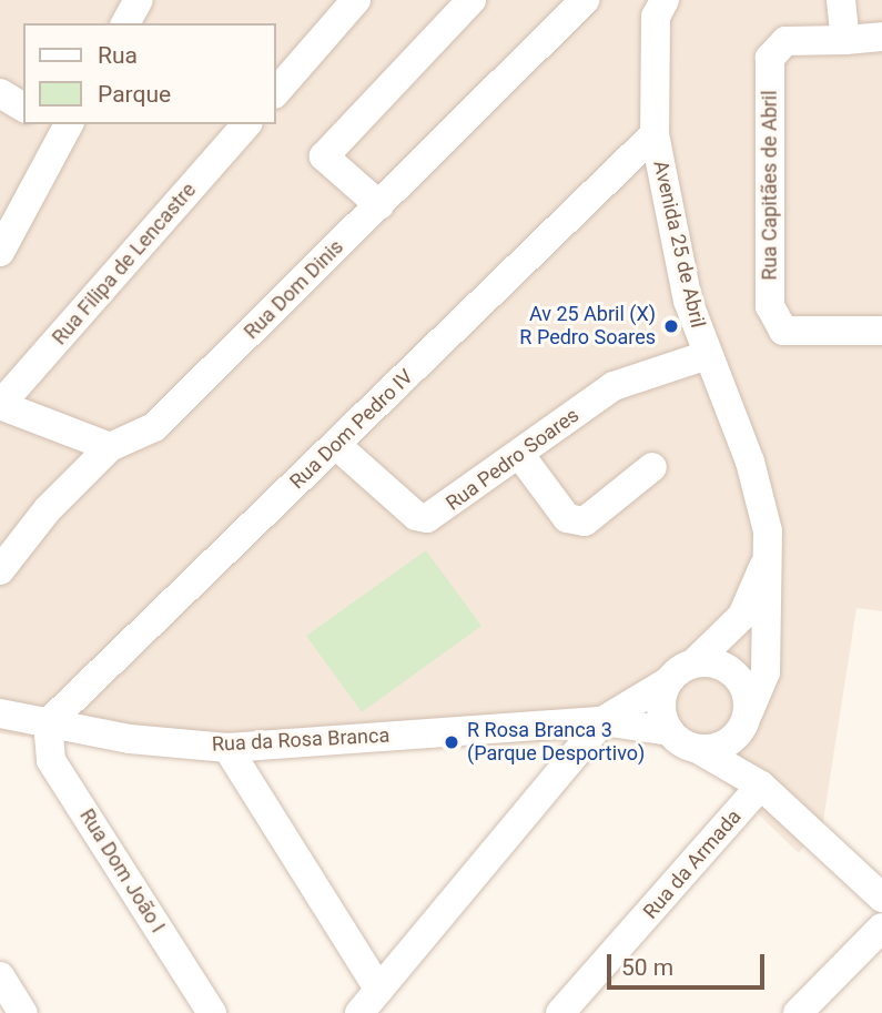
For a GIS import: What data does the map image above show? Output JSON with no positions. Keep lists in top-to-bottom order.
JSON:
{
  "streets": {
    "street": [
      "Rua Capitães de Abril",
      "Avenida 25 de Abril",
      "Rua Filipa de Lencastre",
      "Rua Dom Dinis",
      "Rua Dom Pedro IV",
      "Rua Pedro Soares",
      "Rua da Rosa Branca",
      "Rua da Armada",
      "Rua Dom João I"
    ]
  },
  "crossings": [
    ["Avenida 25 de Abril", "Rua Dom Pedro IV"],
    ["Avenida 25 de Abril", "Rua Pedro Soares"],
    ["Avenida 25 de Abril", "Rua da Rosa Branca"],
    ["Rua Dom Pedro IV", "Rua Pedro Soares"],
    ["Rua Dom Pedro IV", "Rua da Rosa Branca"],
    ["Rua Dom Pedro IV", "Rua Dom João I"],
    ["Rua da Rosa Branca", "Rua Dom João I"]
  ],
  "places": ["Av 25 Abril (X) R Pedro Soares", "R Rosa Branca 3 (Parque Desportivo)"],
  "legend": ["Rua", "Parque"],
  "scale_bar": "50 m"
}
